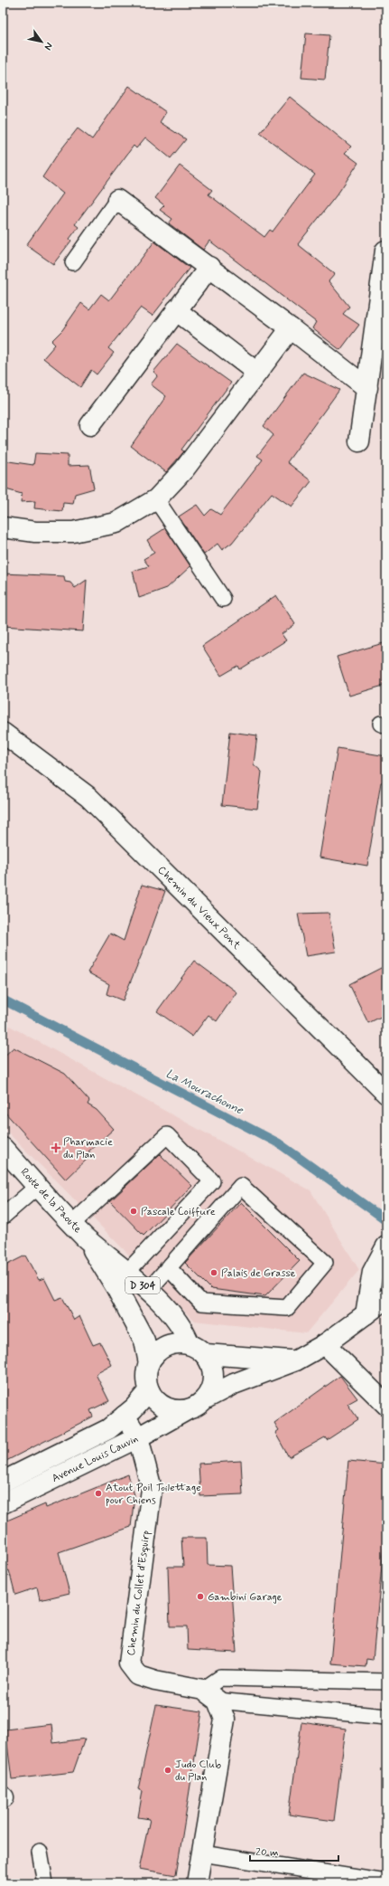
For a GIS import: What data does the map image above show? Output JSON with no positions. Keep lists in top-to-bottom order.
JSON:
{
  "streets": {
    "street": [
      "Chemin du Vieux Pont",
      "Route de la Paoute",
      "D 304",
      "Avenue Louis Cauvin",
      "Chemin du Collet d'Esquirp"
    ]
  },
  "crossings": [
    ["Route de la Paoute", "Avenue Louis Cauvin"],
    ["Avenue Louis Cauvin", "Chemin du Collet d'Esquirp"]
  ],
  "water": ["La Mourachonne"],
  "places": {
    "health": ["Pharmacie du Plan"],
    "other": [
      "Pascale Coiffure",
      "Palais de Grasse",
      "Atout Poil Toilettage pour Chiens",
      "Gambini Garage",
      "Judo Club du Plan"
    ]
  },
  "scale_bar": "20 m",
  "north": "bottom right"
}
